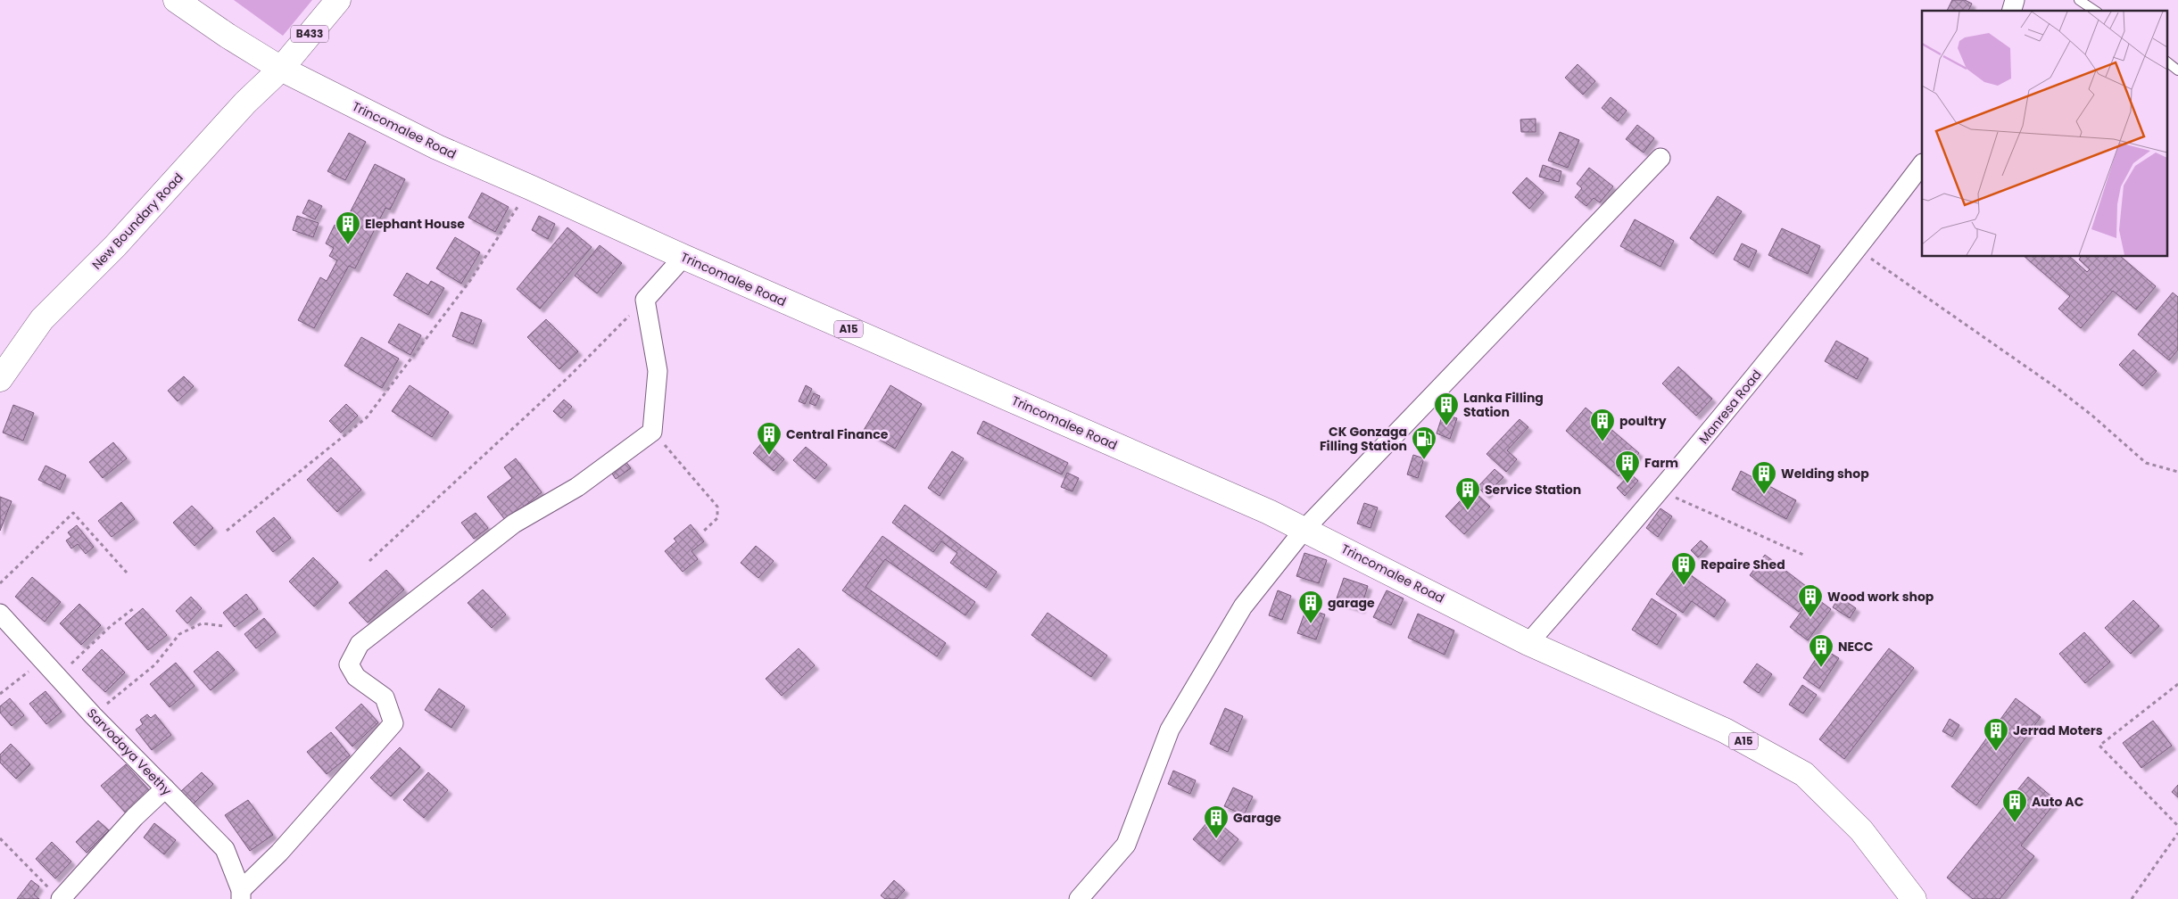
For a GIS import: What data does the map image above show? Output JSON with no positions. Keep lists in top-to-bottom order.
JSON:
{
  "streets": {
    "main road": [
      "B433",
      "Trincomalee Road",
      "New Boundary Road",
      "A15"
    ],
    "street": ["Manresa Road", "Sarvodaya Veethy"]
  },
  "crossings": [
    ["B433", "Trincomalee Road"],
    ["B433", "New Boundary Road"],
    ["Trincomalee Road", "New Boundary Road"],
    ["Trincomalee Road", "Manresa Road"]
  ],
  "places": {
    "building": [
      "Elephant House",
      "Lanka Filling Station",
      "poultry",
      "Central Finance",
      "Farm",
      "Welding shop",
      "Service Station",
      "Repaire Shed",
      "Wood work shop",
      "garage",
      "NECC",
      "Jerrad Moters",
      "Auto AC",
      "Garage"
    ],
    "fuel station": ["CK Gonzaga Filling Station"]
  }
}
